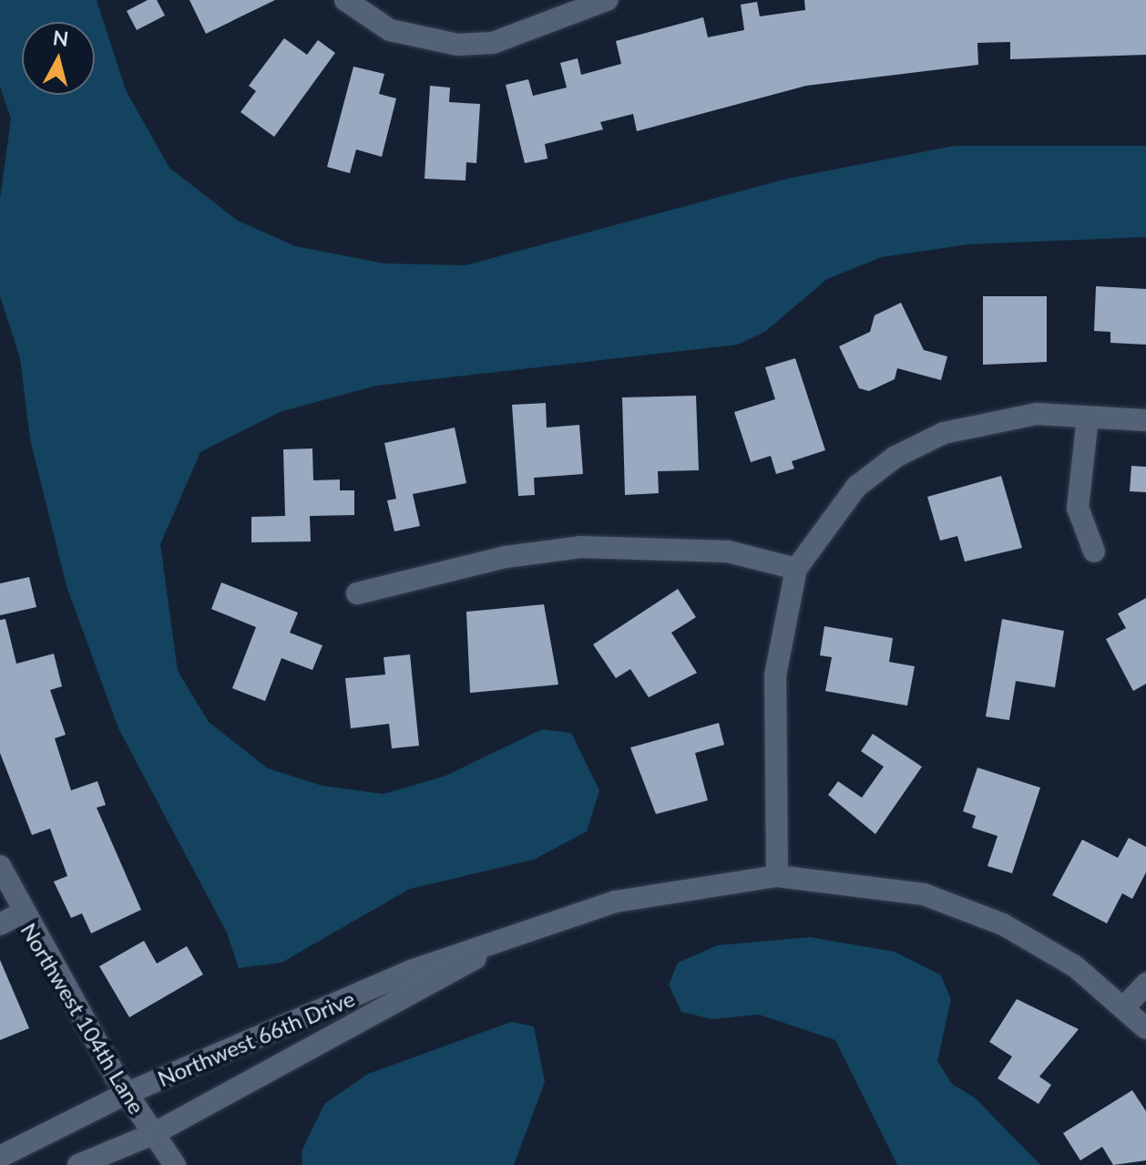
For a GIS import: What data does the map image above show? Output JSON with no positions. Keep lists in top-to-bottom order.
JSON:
{
  "streets": {
    "street": ["Northwest 104th Lane", "Northwest 66th Drive"]
  },
  "crossings": [
    ["Northwest 104th Lane", "Northwest 66th Drive"]
  ],
  "north": "top"
}
